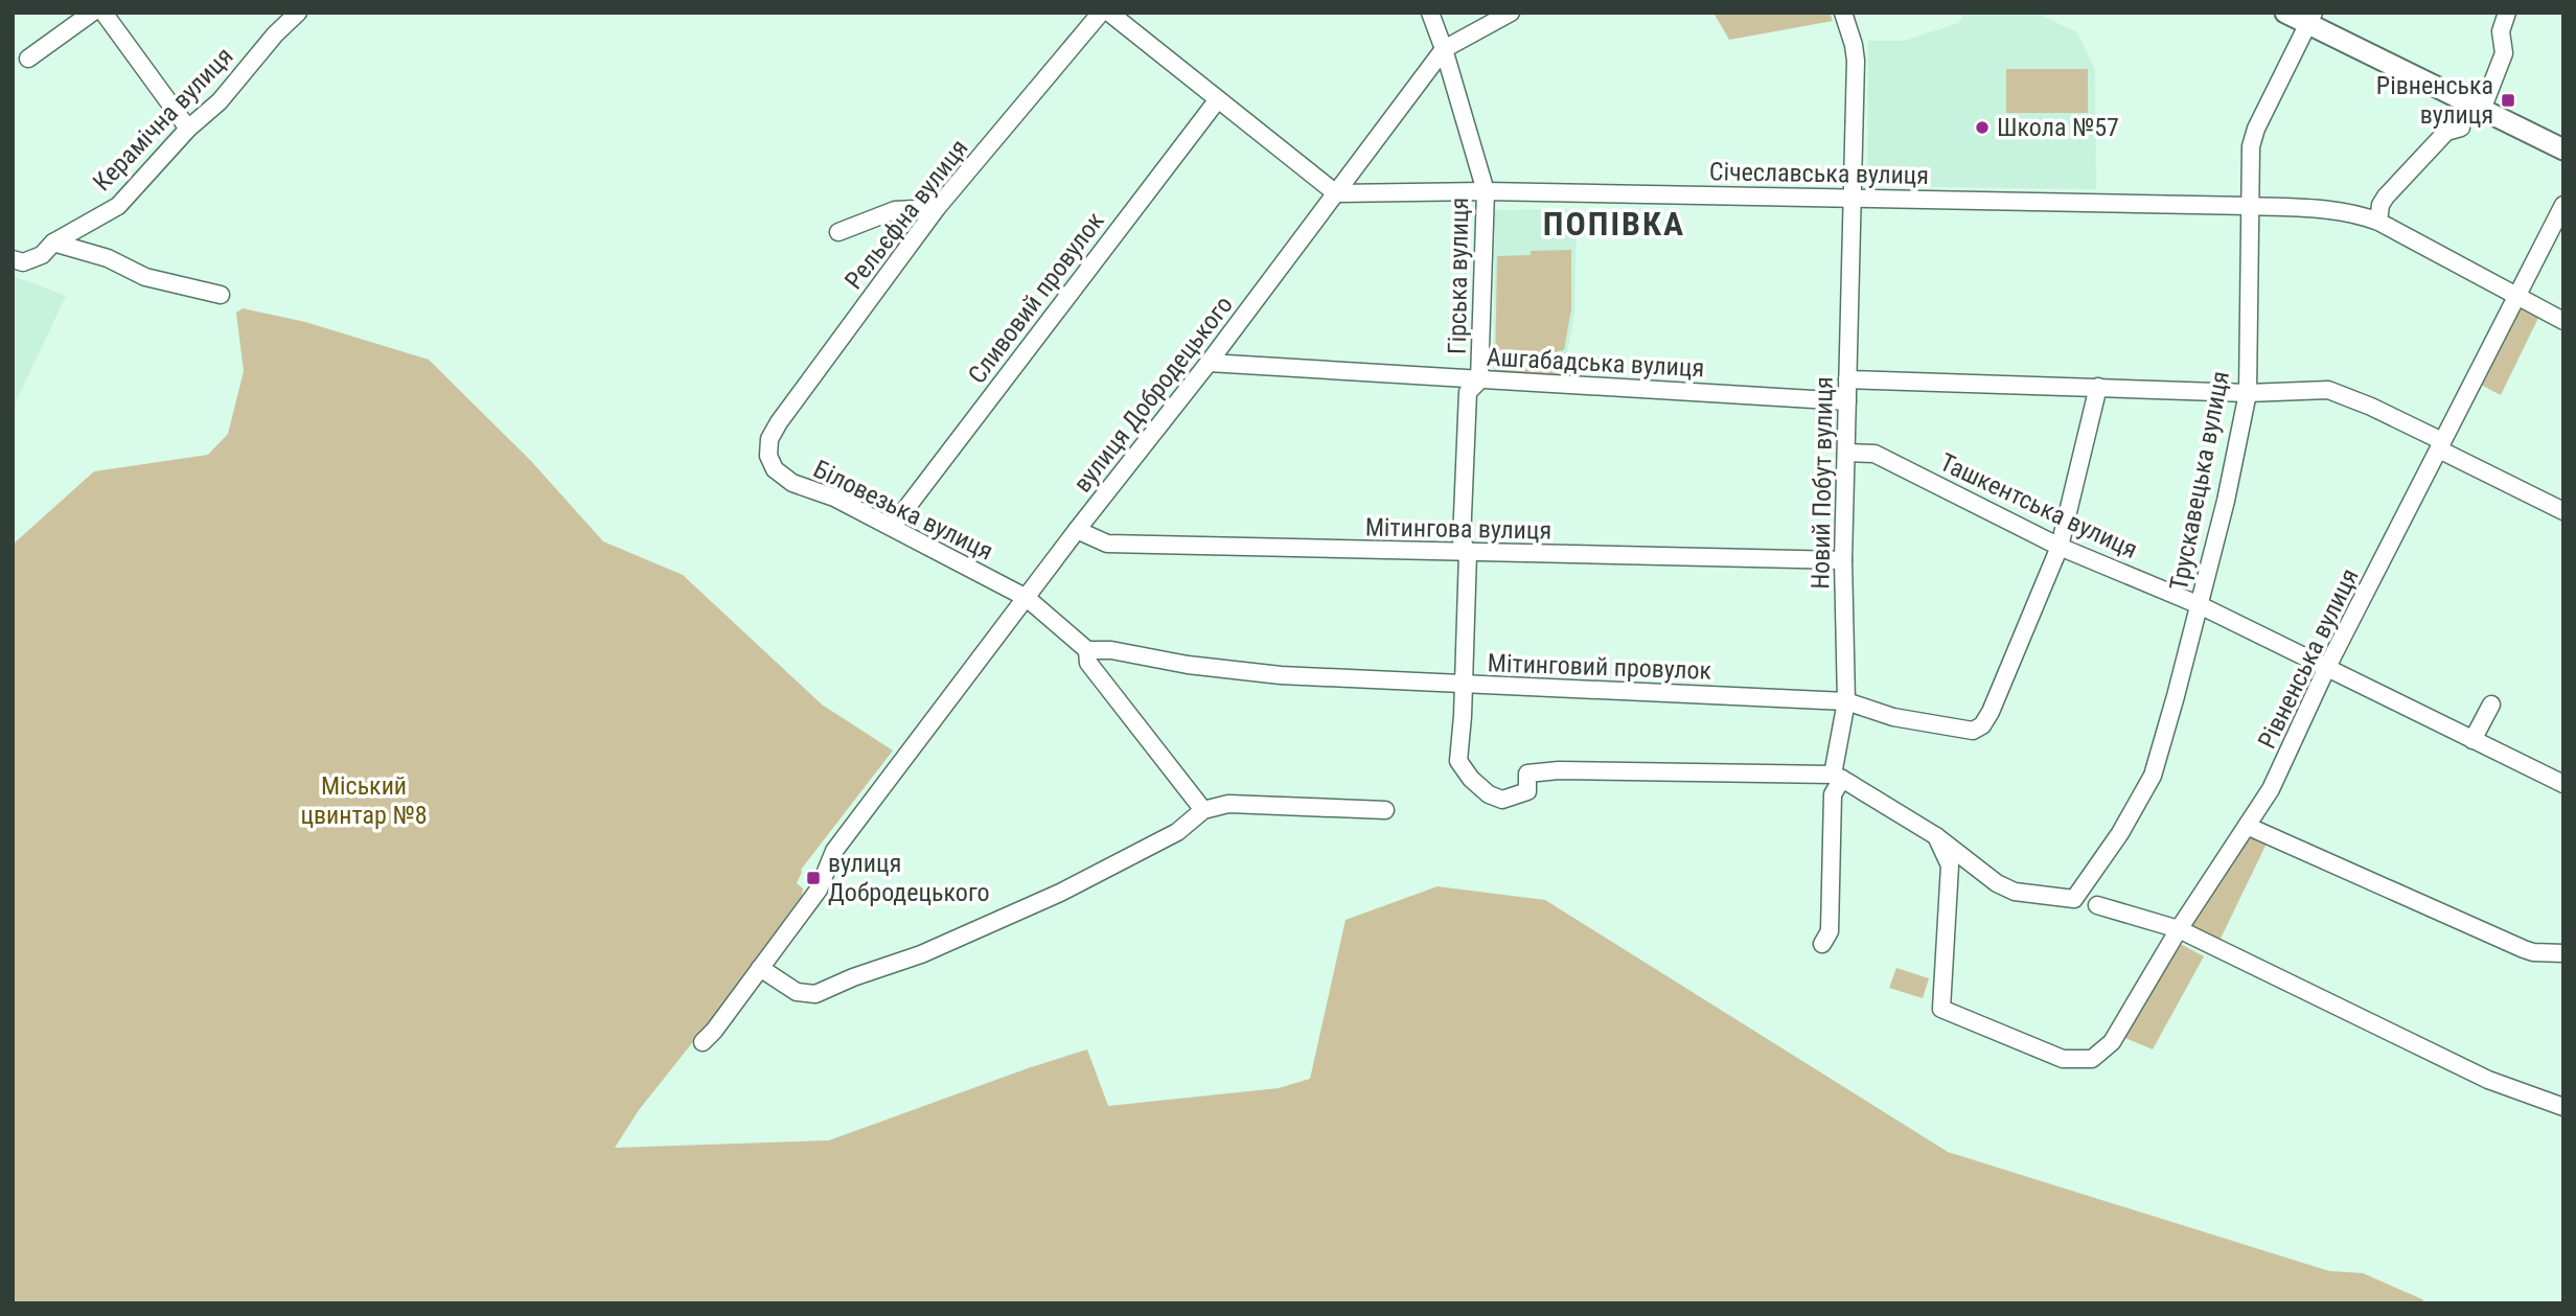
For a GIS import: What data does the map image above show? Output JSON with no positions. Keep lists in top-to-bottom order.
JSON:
{
  "streets": {
    "street": [
      "Керамічна вулиця",
      "Січеславська вулиця",
      "Рельєфна вулиця",
      "Гірська вулиця",
      "Сливовий провулок",
      "Ашгабадська вулиця",
      "вулиця Добродецького",
      "Трускавецька вулиця",
      "Новий Побут вулиця",
      "Ташкентська вулиця",
      "Біловезька вулиця",
      "Мітингова вулиця",
      "Рівненська вулиця",
      "Мітинговий провулок"
    ]
  },
  "crossings": [
    ["Січеславська вулиця", "Гірська вулиця"],
    ["Січеславська вулиця", "вулиця Добродецького"],
    ["Січеславська вулиця", "Трускавецька вулиця"],
    ["Січеславська вулиця", "Новий Побут вулиця"],
    ["Січеславська вулиця", "Рівненська вулиця"],
    ["Рельєфна вулиця", "Біловезька вулиця"],
    ["Гірська вулиця", "Ашгабадська вулиця"],
    ["Гірська вулиця", "вулиця Добродецького"],
    ["Гірська вулиця", "Новий Побут вулиця"],
    ["Гірська вулиця", "Мітингова вулиця"],
    ["Гірська вулиця", "Мітинговий провулок"],
    ["Сливовий провулок", "Біловезька вулиця"],
    ["Ашгабадська вулиця", "вулиця Добродецького"],
    ["Ашгабадська вулиця", "Новий Побут вулиця"],
    ["вулиця Добродецького", "Біловезька вулиця"],
    ["вулиця Добродецького", "Мітингова вулиця"],
    ["Трускавецька вулиця", "Ташкентська вулиця"],
    ["Трускавецька вулиця", "Рівненська вулиця"],
    ["Новий Побут вулиця", "Ташкентська вулиця"],
    ["Новий Побут вулиця", "Мітингова вулиця"],
    ["Новий Побут вулиця", "Мітинговий провулок"],
    ["Ташкентська вулиця", "Рівненська вулиця"],
    ["Ташкентська вулиця", "Мітинговий провулок"],
    ["Біловезька вулиця", "Мітинговий провулок"]
  ],
  "districts": ["ПОПІВКА"],
  "parks": ["Міський цвинтар №8"],
  "places": {
    "transit": ["Рівненська вулиця", "вулиця Добродецького"],
    "other": ["Школа №57"]
  }
}
